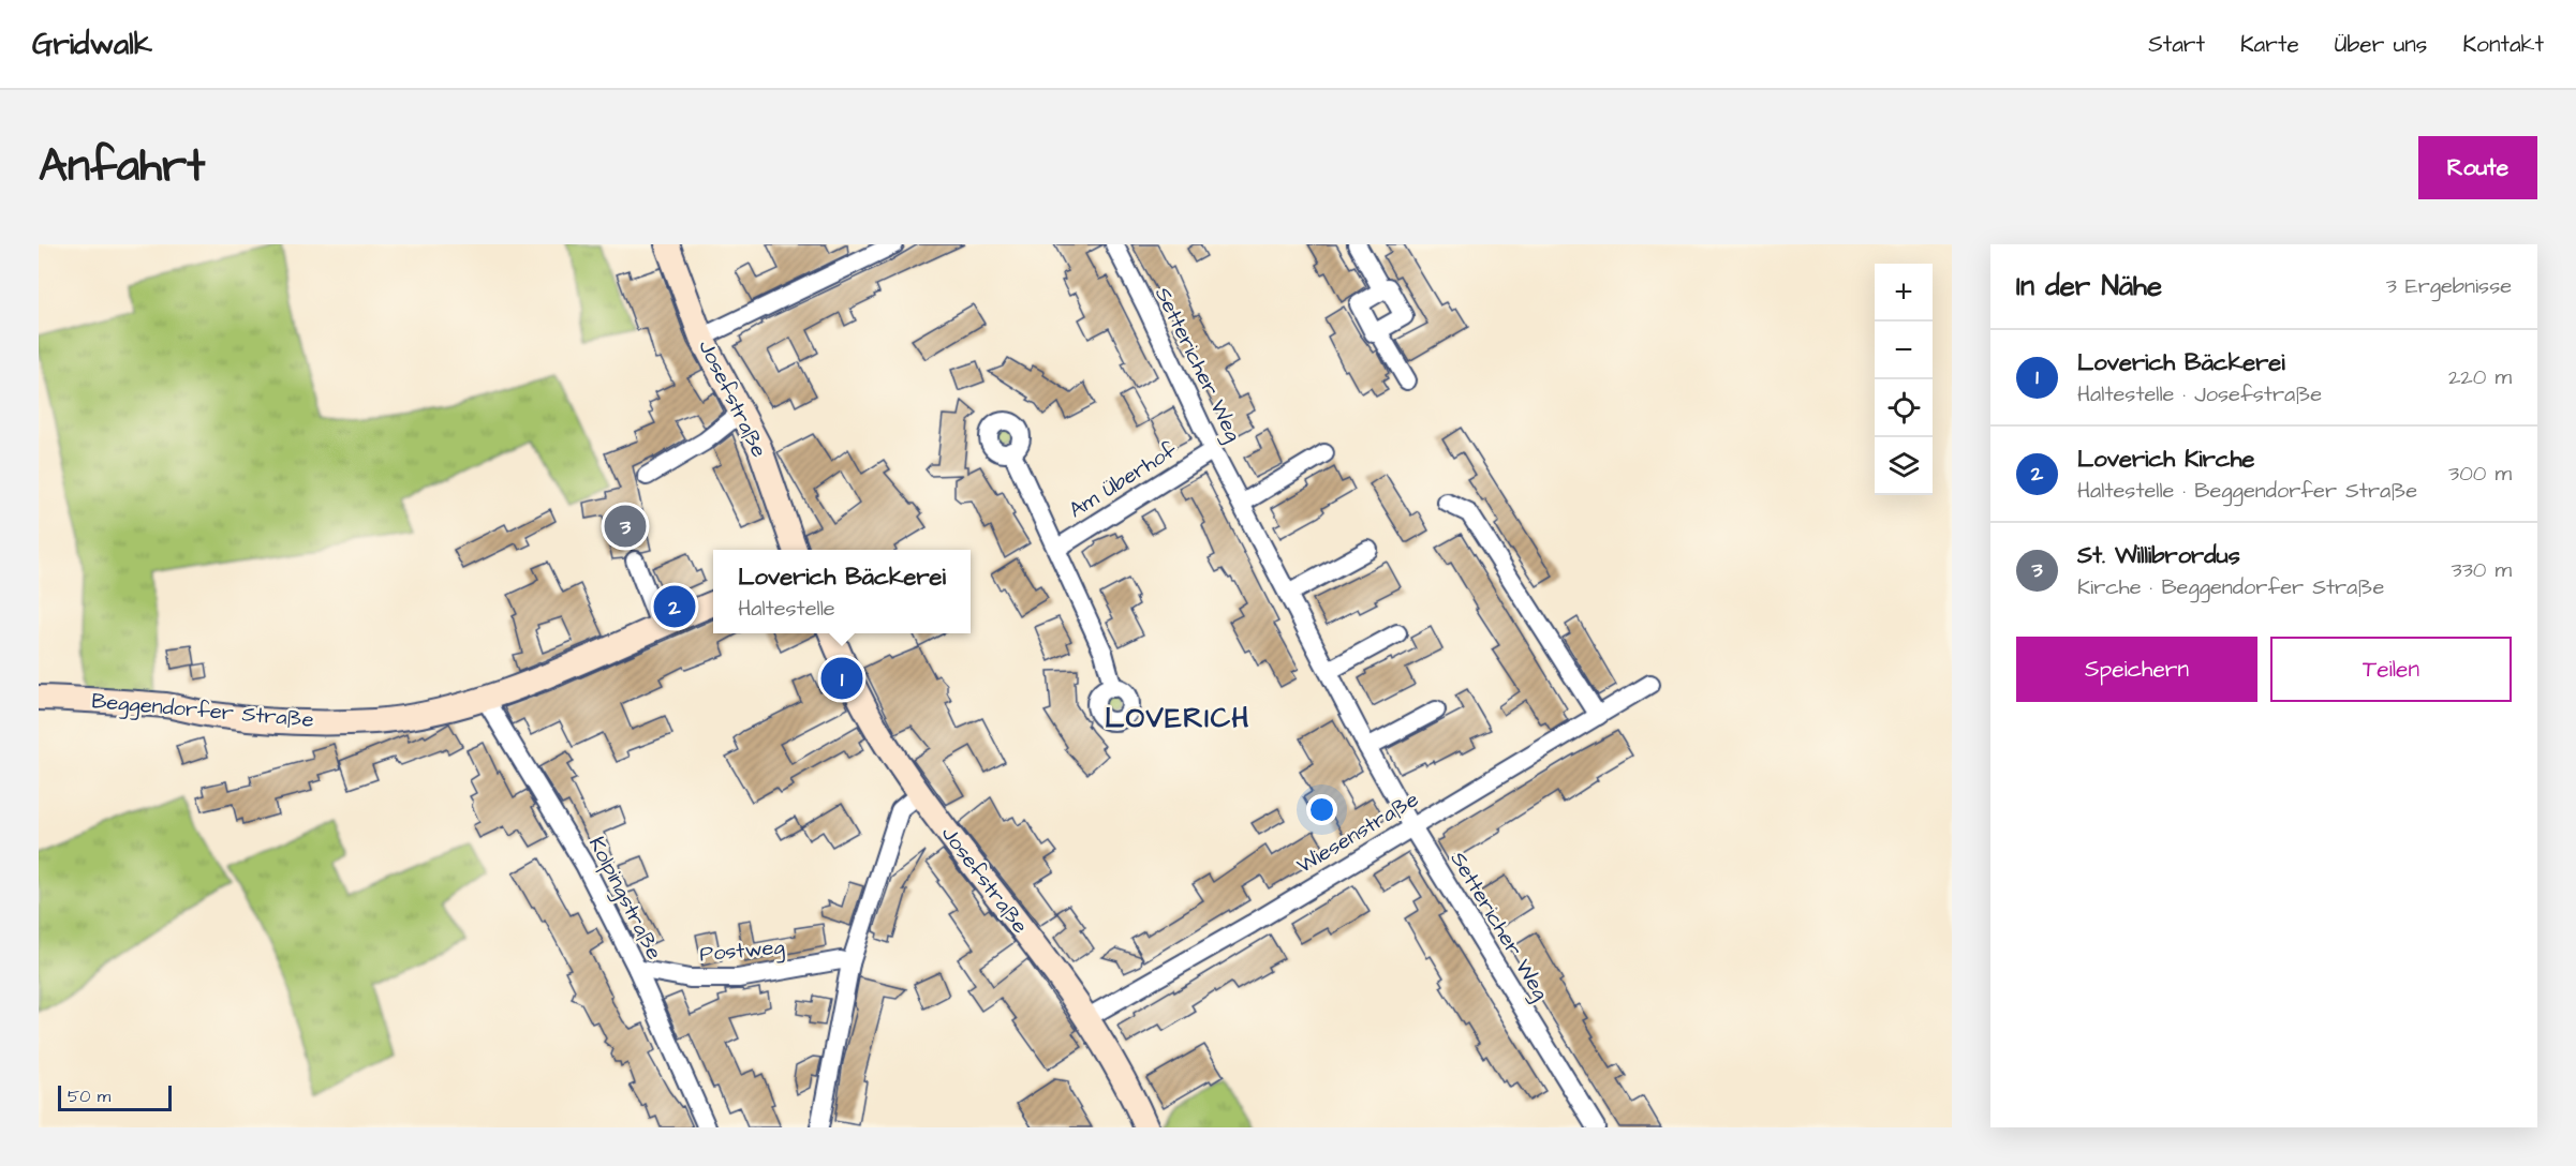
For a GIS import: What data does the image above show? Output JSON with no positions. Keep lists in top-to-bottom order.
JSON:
{
  "streets": {
    "street": [
      "Settericher Weg",
      "Josefstraße",
      "Am Überhof",
      "Beggendorfer Straße",
      "Wiesenstraße",
      "Kolpingstraße",
      "Postweg"
    ]
  },
  "crossings": [
    ["Settericher Weg", "Am Überhof"],
    ["Settericher Weg", "Wiesenstraße"],
    ["Josefstraße", "Wiesenstraße"],
    ["Beggendorfer Straße", "Kolpingstraße"],
    ["Kolpingstraße", "Postweg"]
  ],
  "districts": ["LOVERICH"],
  "scale_bar": "50 m",
  "page": {
    "header": "Gridwalk",
    "nav": [
      "Start",
      "Karte",
      "Über uns",
      "Kontakt"
    ],
    "title": "Anfahrt",
    "buttons": [
      "Route",
      ["Speichern", "Teilen"]
    ],
    "heading": ["In der Nähe", "3 Ergebnisse"],
    "map_buttons": ["+", "−"],
    "list": [
      {
        "mark": "1",
        "name": "Loverich Bäckerei",
        "note": "Haltestelle · Josefstraße",
        "value": "220 m"
      },
      {
        "mark": "2",
        "name": "Loverich Kirche",
        "note": "Haltestelle · Beggendorfer Straße",
        "value": "300 m"
      },
      {
        "mark": "3",
        "name": "St. Willibrordus",
        "note": "Kirche · Beggendorfer Straße",
        "value": "330 m"
      }
    ],
    "pins": ["3", "2", "1"],
    "popup": ["Loverich Bäckerei", "Haltestelle"],
    "scale": "50 m"
  }
}
